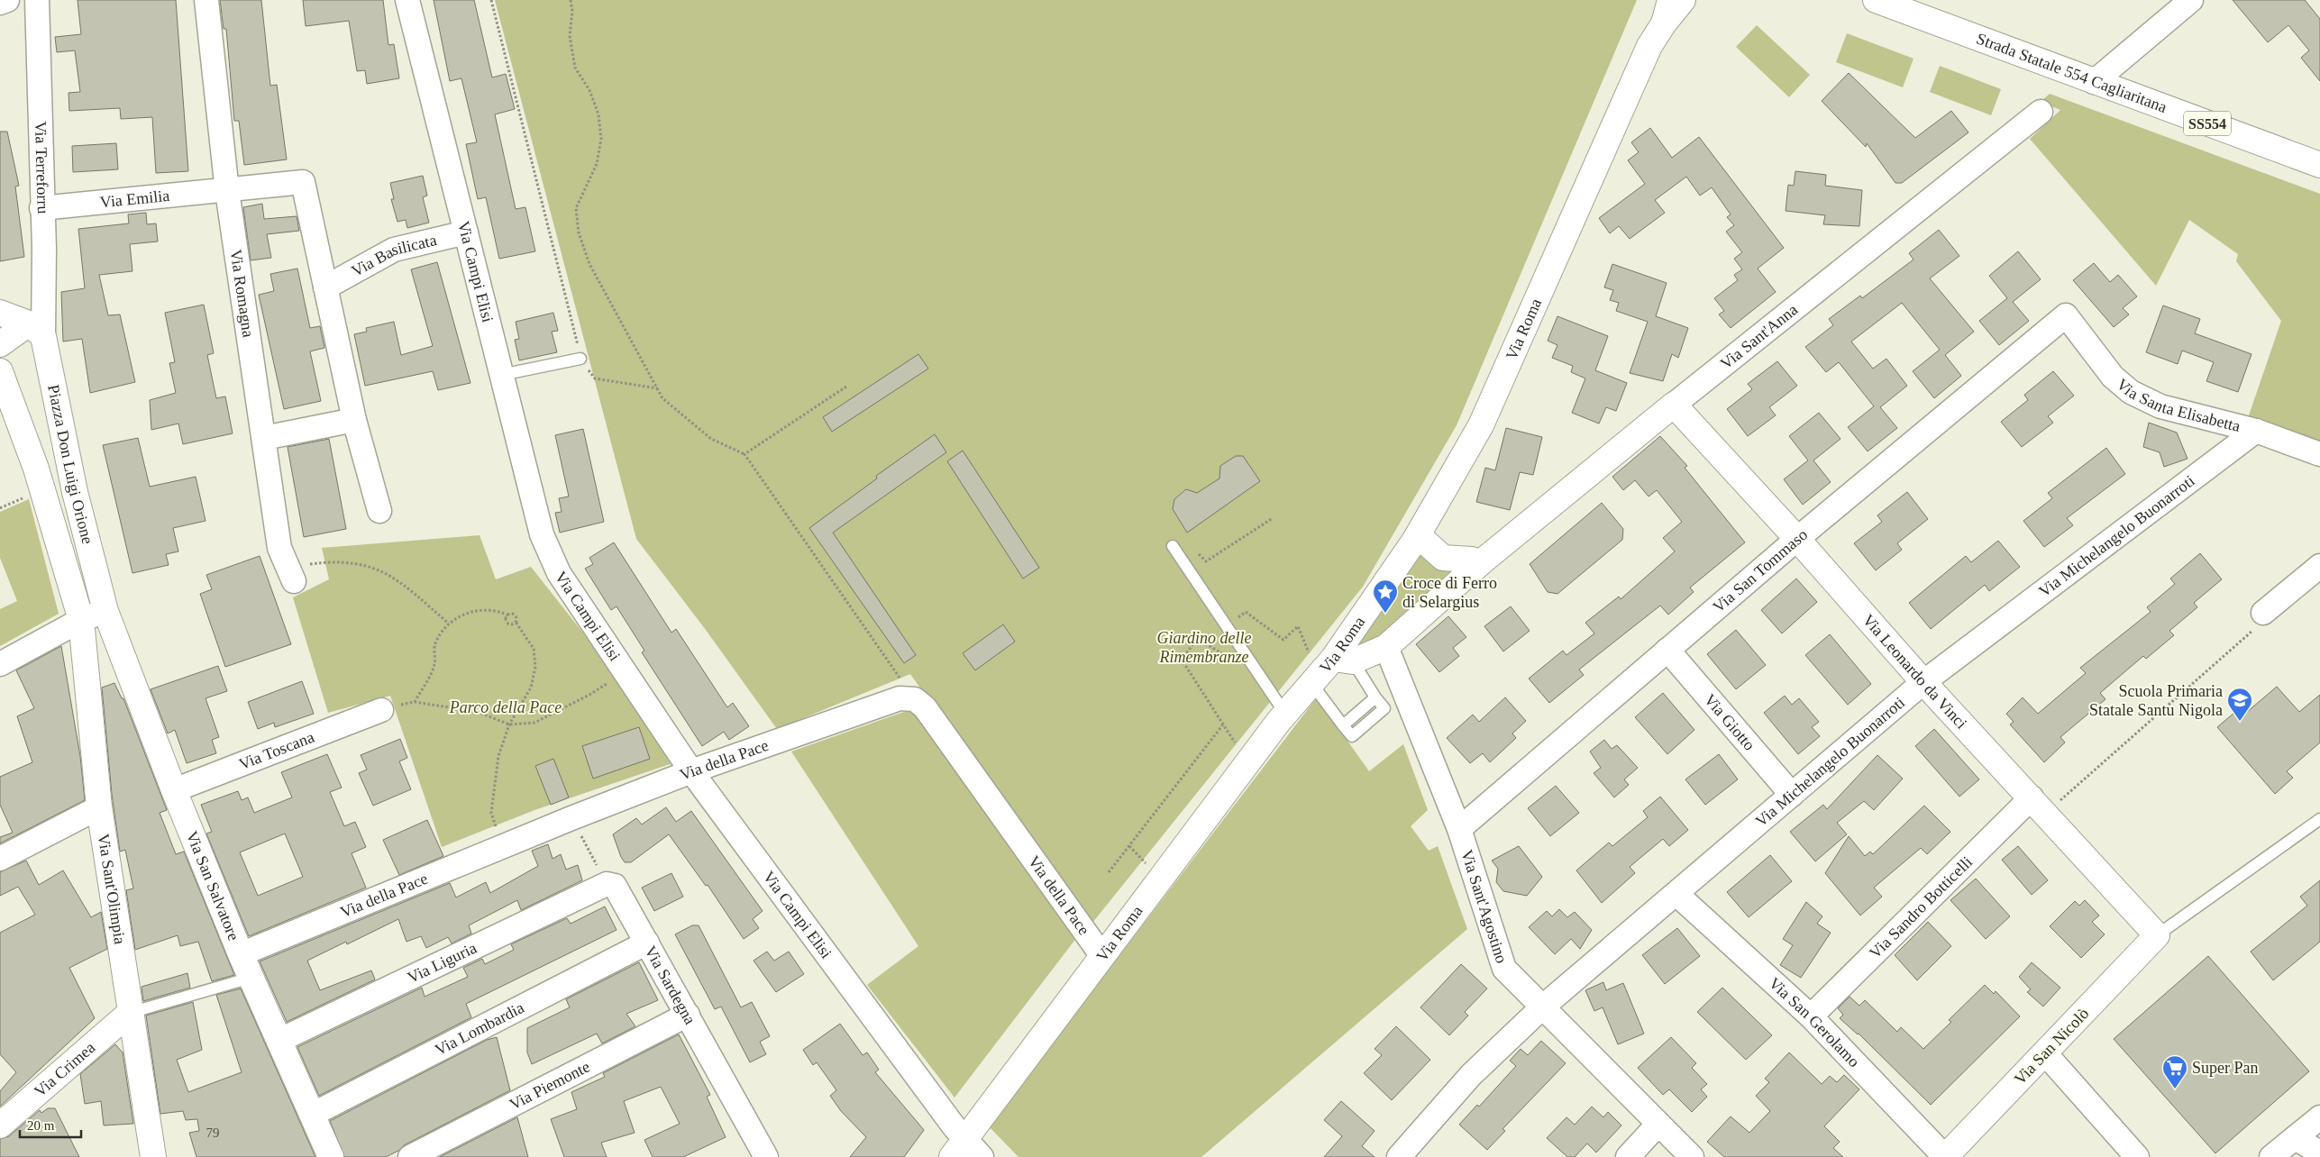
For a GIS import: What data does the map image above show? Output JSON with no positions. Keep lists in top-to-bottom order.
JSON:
{
  "streets": {
    "street": [
      "Strada Statale 554 Cagliaritana",
      "SS554",
      "Via Terreforru",
      "Via Emilia",
      "Via Basilicata",
      "Via Campi Elisi",
      "Via Romagna",
      "Via Roma",
      "Via Sant'Anna",
      "Via Santa Elisabetta",
      "Piazza Don Luigi Orione",
      "Via Michelangelo Buonarroti",
      "Via San Tommaso",
      "Via Leonardo da Vinci",
      "Via Giotto",
      "Via Toscana",
      "Via della Pace",
      "Via San Salvatore",
      "Via Sant'Olimpia",
      "Via Sant'Agostino",
      "Via Sandro Botticelli",
      "Via Liguria",
      "Via Sardegna",
      "Via San Gerolamo",
      "Via Lombardia",
      "Via San Nicolò",
      "Via Crimea",
      "Via Piemonte"
    ]
  },
  "crossings": [
    ["Via Terreforru", "Via Emilia"],
    ["Via Terreforru", "Piazza Don Luigi Orione"],
    ["Via Emilia", "Via Romagna"],
    ["Via Basilicata", "Via Campi Elisi"],
    ["Via Campi Elisi", "Via Roma"],
    ["Via Campi Elisi", "Via della Pace"],
    ["Via Roma", "Via Sant'Anna"],
    ["Via Roma", "Via della Pace"],
    ["Via Sant'Anna", "Via Leonardo da Vinci"],
    ["Via Sant'Anna", "Via Sant'Agostino"],
    ["Via Santa Elisabetta", "Via Michelangelo Buonarroti"],
    ["Via Santa Elisabetta", "Via San Tommaso"],
    ["Piazza Don Luigi Orione", "Via San Salvatore"],
    ["Piazza Don Luigi Orione", "Via Sant'Olimpia"],
    ["Via Michelangelo Buonarroti", "Via Leonardo da Vinci"],
    ["Via Michelangelo Buonarroti", "Via Giotto"],
    ["Via Michelangelo Buonarroti", "Via Sant'Agostino"],
    ["Via Michelangelo Buonarroti", "Via San Gerolamo"],
    ["Via San Tommaso", "Via Leonardo da Vinci"],
    ["Via San Tommaso", "Via Giotto"],
    ["Via San Tommaso", "Via Sant'Agostino"],
    ["Via Leonardo da Vinci", "Via Sandro Botticelli"],
    ["Via Leonardo da Vinci", "Via San Nicolò"],
    ["Via Toscana", "Via San Salvatore"],
    ["Via della Pace", "Via San Salvatore"],
    ["Via San Salvatore", "Via Liguria"],
    ["Via San Salvatore", "Via Lombardia"],
    ["Via Sant'Olimpia", "Via Crimea"],
    ["Via Sandro Botticelli", "Via San Gerolamo"],
    ["Via Liguria", "Via Sardegna"],
    ["Via Sardegna", "Via Lombardia"],
    ["Via Sardegna", "Via Piemonte"],
    ["Via San Gerolamo", "Via San Nicolò"]
  ],
  "parks": ["Giardino delle Rimembranze", "Parco della Pace"],
  "places": {
    "place": ["Croce di Ferro di Selargius"],
    "school or university": ["Scuola Primaria Statale Santu Nigola"],
    "supermarket": ["Super Pan"]
  },
  "house_numbers": ["79"],
  "scale_bar": "20 m"
}
